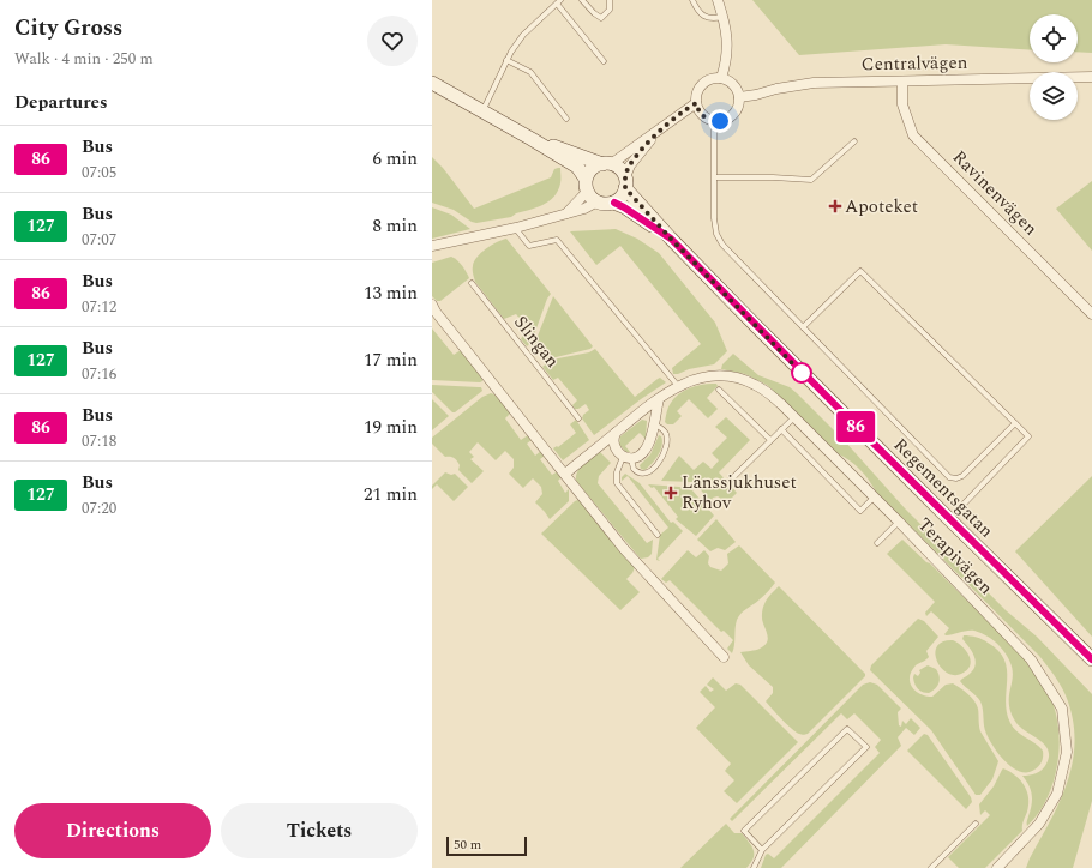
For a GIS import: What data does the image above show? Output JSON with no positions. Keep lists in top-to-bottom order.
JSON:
{
  "streets": {
    "street": [
      "Centralvägen",
      "Ravinenvägen",
      "Regementsgatan",
      "Terapivägen"
    ],
    "lane": ["Slingan"]
  },
  "crossings": [
    ["Centralvägen", "Ravinenvägen"]
  ],
  "places": {
    "health": ["Apoteket", "Länssjukhuset Ryhov"]
  },
  "lines": ["bus line 86"],
  "scale_bar": "50 m",
  "page": {
    "heading": [
      ["City Gross", "Walk · 4 min · 250 m"],
      "Departures"
    ],
    "on_map": "86",
    "list": [
      {
        "mark": "86",
        "name": "Bus",
        "note": "07:05",
        "value": "6 min"
      },
      {
        "mark": "127",
        "name": "Bus",
        "note": "07:07",
        "value": "8 min"
      },
      {
        "mark": "86",
        "name": "Bus",
        "note": "07:12",
        "value": "13 min"
      },
      {
        "mark": "127",
        "name": "Bus",
        "note": "07:16",
        "value": "17 min"
      },
      {
        "mark": "86",
        "name": "Bus",
        "note": "07:18",
        "value": "19 min"
      },
      {
        "mark": "127",
        "name": "Bus",
        "note": "07:20",
        "value": "21 min"
      }
    ],
    "buttons": ["Directions", "Tickets"],
    "scale": "50 m"
  }
}
